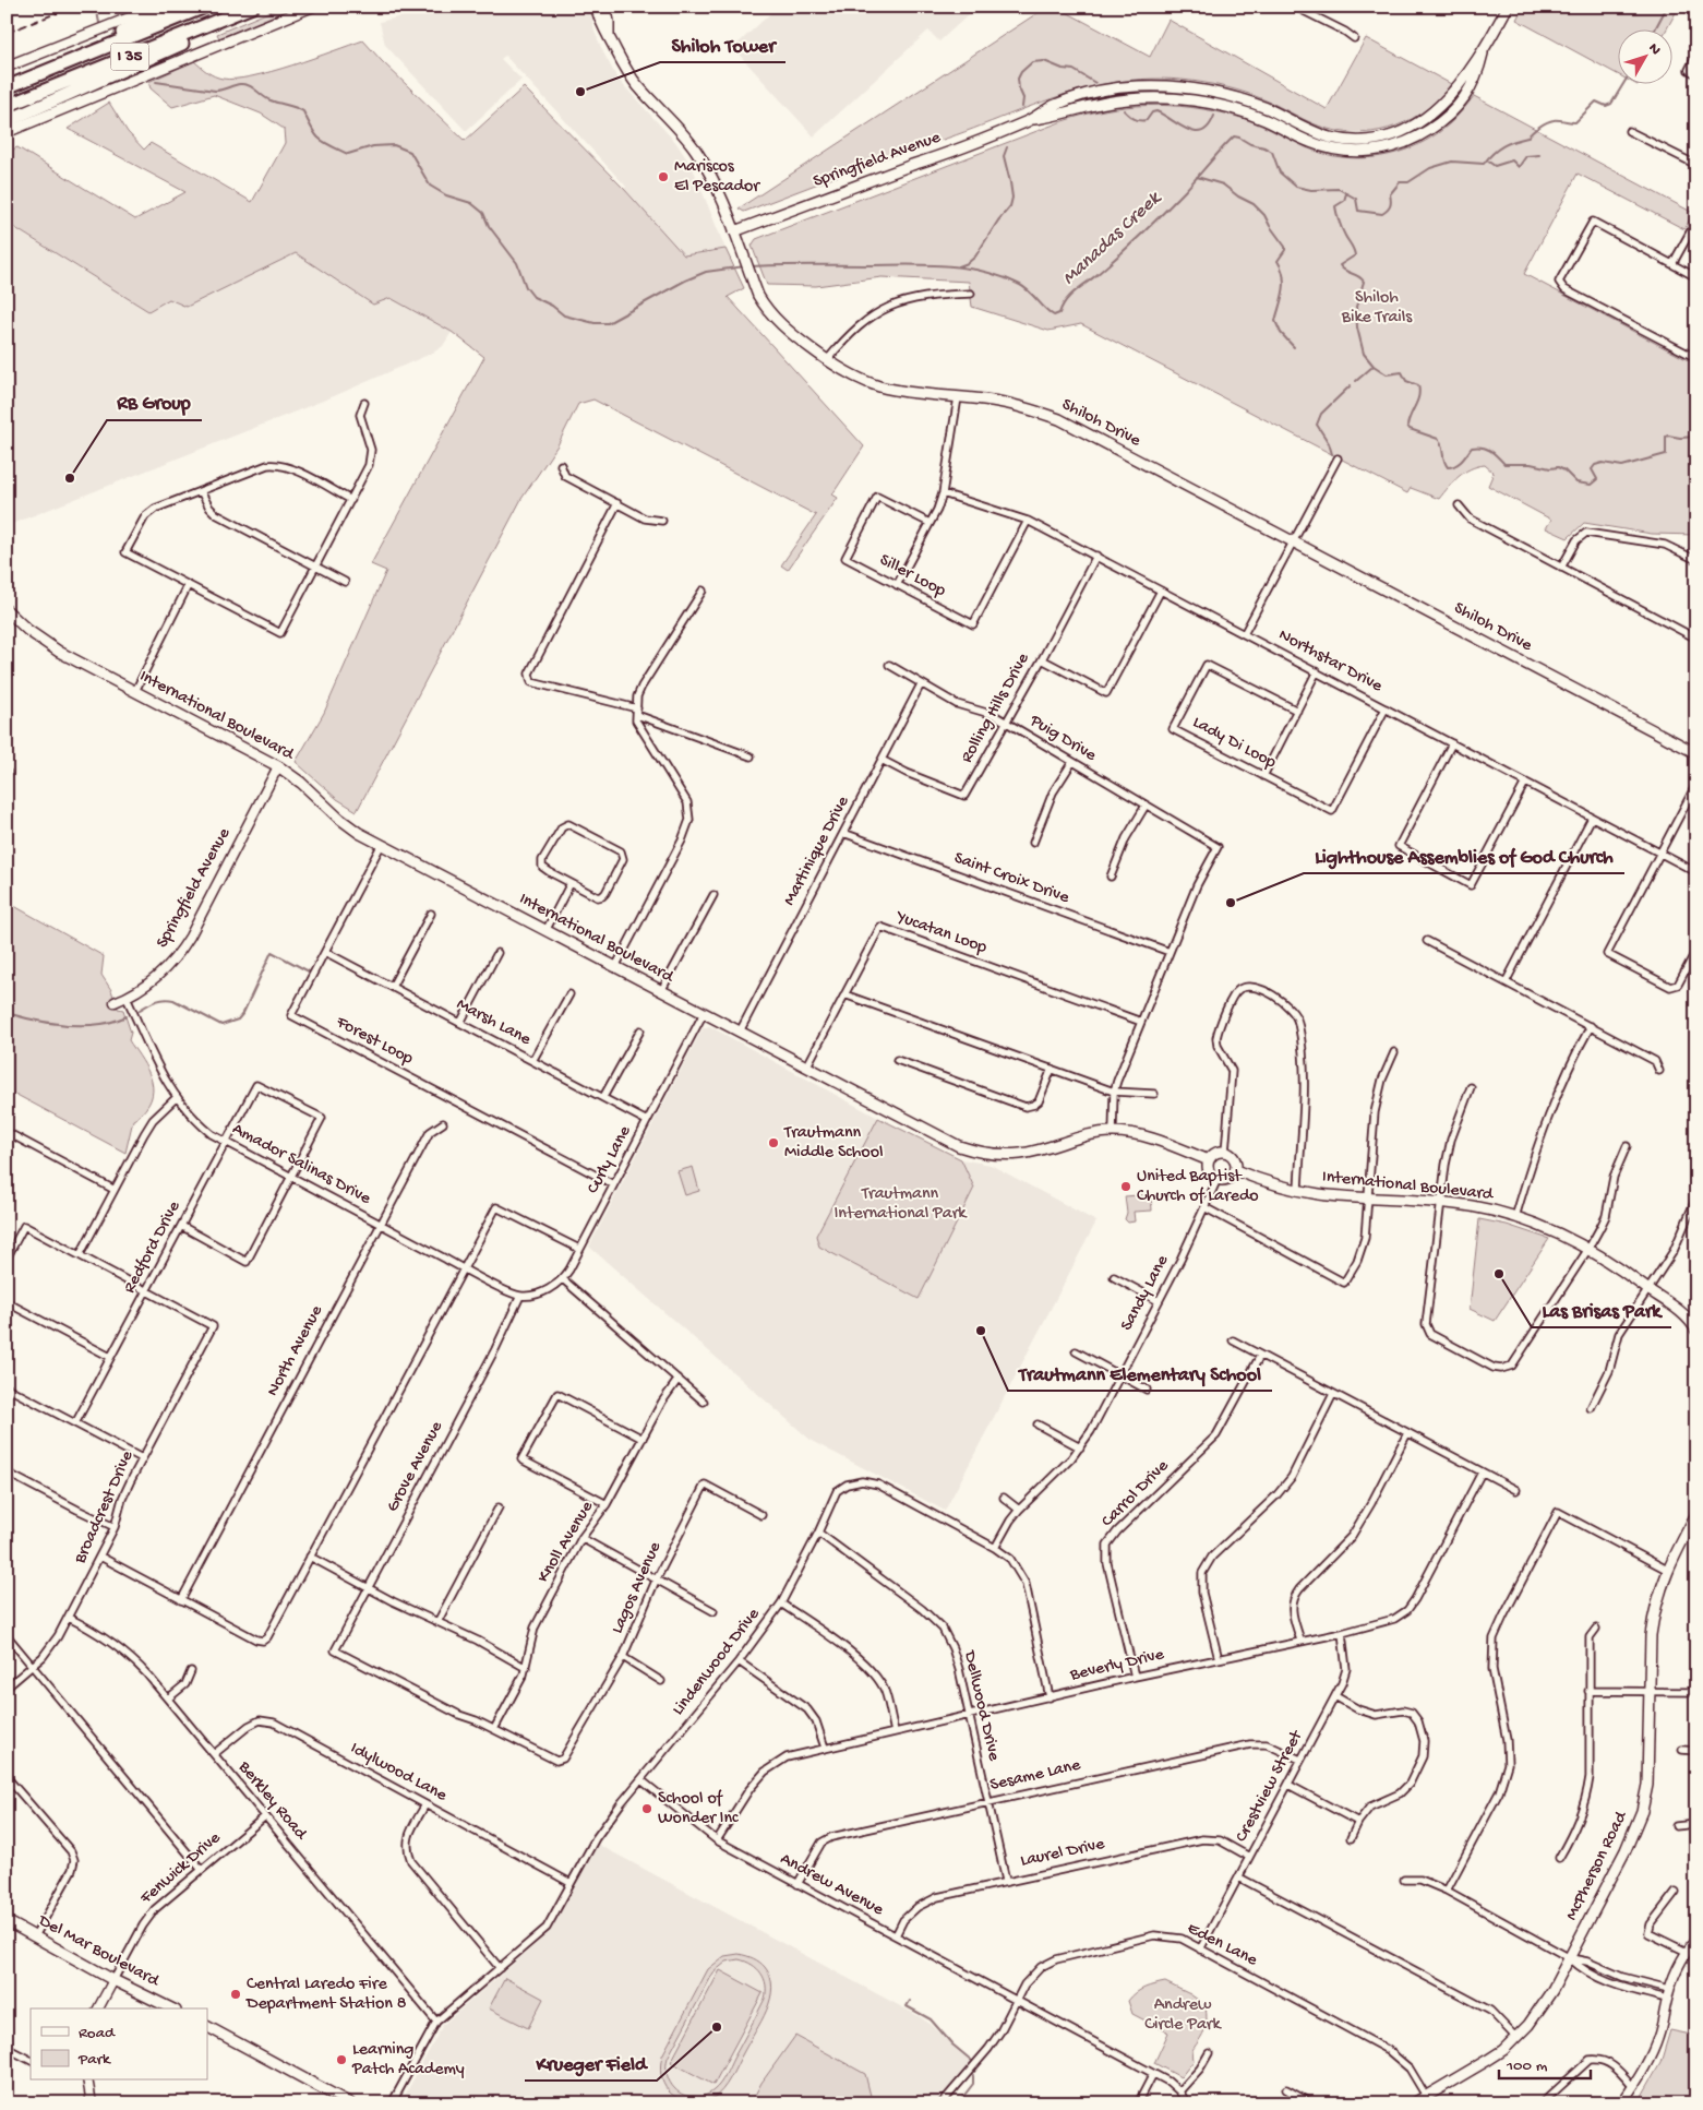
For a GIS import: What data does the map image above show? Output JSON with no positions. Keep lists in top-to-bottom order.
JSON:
{
  "streets": {
    "highway": ["I 35"],
    "main road": [
      "Springfield Avenue",
      "Shiloh Drive",
      "International Boulevard",
      "McPherson Road",
      "Del Mar Boulevard"
    ],
    "street": [
      "Siller Loop",
      "Northstar Drive",
      "Rolling Hills Drive",
      "Puig Drive",
      "Lady Di Loop",
      "Martinique Drive",
      "Saint Croix Drive",
      "Yucatan Loop",
      "Marsh Lane",
      "Forest Loop",
      "Curly Lane",
      "Amador Salinas Drive",
      "Redford Drive",
      "Sandy Lane",
      "North Avenue",
      "Grove Avenue",
      "Carrol Drive",
      "Broadcrest Drive",
      "Knoll Avenue",
      "Lagos Avenue",
      "Lindenwood Drive",
      "Beverly Drive",
      "Dellwood Drive",
      "Idylwood Lane",
      "Sesame Lane",
      "Crestview Street",
      "Berkley Road",
      "Laurel Drive",
      "Fenwick Drive",
      "Andrew Avenue",
      "Eden Lane"
    ]
  },
  "crossings": [
    ["Springfield Avenue", "Shiloh Drive"],
    ["Springfield Avenue", "International Boulevard"],
    ["Springfield Avenue", "Amador Salinas Drive"],
    ["Siller Loop", "Northstar Drive"],
    ["Northstar Drive", "Rolling Hills Drive"],
    ["Northstar Drive", "Lady Di Loop"],
    ["Rolling Hills Drive", "Puig Drive"],
    ["Rolling Hills Drive", "Martinique Drive"],
    ["International Boulevard", "Martinique Drive"],
    ["International Boulevard", "Yucatan Loop"],
    ["International Boulevard", "Forest Loop"],
    ["International Boulevard", "Curly Lane"],
    ["International Boulevard", "Sandy Lane"],
    ["Puig Drive", "Martinique Drive"],
    ["Puig Drive", "Saint Croix Drive"],
    ["Martinique Drive", "Saint Croix Drive"],
    ["Marsh Lane", "Forest Loop"],
    ["Marsh Lane", "Curly Lane"],
    ["Forest Loop", "Curly Lane"],
    ["Amador Salinas Drive", "Redford Drive"],
    ["Amador Salinas Drive", "North Avenue"],
    ["Amador Salinas Drive", "Grove Avenue"],
    ["Redford Drive", "Broadcrest Drive"],
    ["Sandy Lane", "Lindenwood Drive"],
    ["Grove Avenue", "Knoll Avenue"],
    ["Grove Avenue", "Lagos Avenue"],
    ["Carrol Drive", "Beverly Drive"],
    ["Broadcrest Drive", "Berkley Road"],
    ["Knoll Avenue", "Lagos Avenue"],
    ["Lindenwood Drive", "Beverly Drive"],
    ["Lindenwood Drive", "Dellwood Drive"],
    ["Lindenwood Drive", "Idylwood Lane"],
    ["Lindenwood Drive", "Berkley Road"],
    ["Lindenwood Drive", "Andrew Avenue"],
    ["Beverly Drive", "Dellwood Drive"],
    ["Beverly Drive", "Crestview Street"],
    ["Beverly Drive", "Andrew Avenue"],
    ["Dellwood Drive", "Sesame Lane"],
    ["Dellwood Drive", "Laurel Drive"],
    ["Idylwood Lane", "Berkley Road"],
    ["Sesame Lane", "Crestview Street"],
    ["Sesame Lane", "Andrew Avenue"],
    ["Crestview Street", "Laurel Drive"],
    ["Crestview Street", "Eden Lane"],
    ["Berkley Road", "Fenwick Drive"],
    ["Laurel Drive", "Andrew Avenue"],
    ["McPherson Road", "Eden Lane"],
    ["Fenwick Drive", "Del Mar Boulevard"],
    ["Andrew Avenue", "Eden Lane"]
  ],
  "water": ["Manadas Creek"],
  "parks": ["Shiloh Bike Trails", "Trautmann International Park", "Andrew Circle Park"],
  "places": [
    "Shiloh Tower",
    "Mariscos El Pescador",
    "RB Group",
    "Lighthouse Assemblies of God Church",
    "Trautmann Middle School",
    "United Baptist Church of Laredo",
    "Las Brisas Park",
    "Trautmann Elementary School",
    "School of Wonder Inc",
    "Central Laredo Fire Department Station 8",
    "Krueger Field",
    "Learning Patch Academy"
  ],
  "legend": ["Road", "Park"],
  "scale_bar": "100 m",
  "north": "top right"
}
